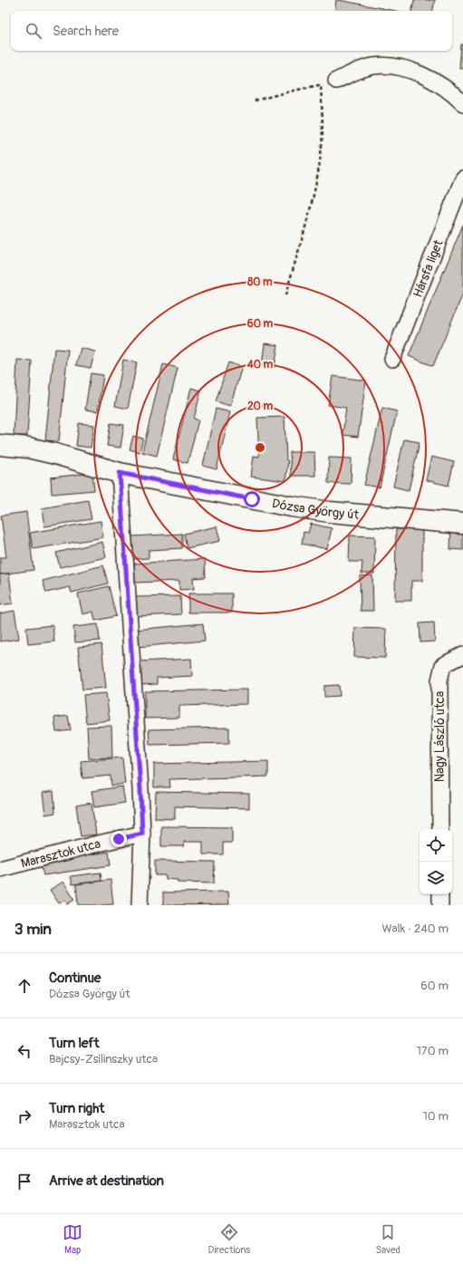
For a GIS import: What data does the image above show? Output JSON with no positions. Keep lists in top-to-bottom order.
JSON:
{
  "streets": {
    "street": [
      "Hársfa liget",
      "Dózsa György út",
      "Nagy László utca",
      "Marasztok utca"
    ]
  },
  "page": {
    "search": "Search here",
    "heading": ["3 min", "Walk · 240 m"],
    "list": [
      ["Continue", "Dózsa György út", "60 m"],
      ["Turn left", "Bajcsy-Zsilinszky utca", "170 m"],
      ["Turn right", "Marasztok utca", "10 m"],
      "Arrive at destination"
    ],
    "nav": ["Map", "Directions", "Saved"]
  },
  "rings": [
    "80 m",
    "60 m",
    "40 m",
    "20 m"
  ]
}
